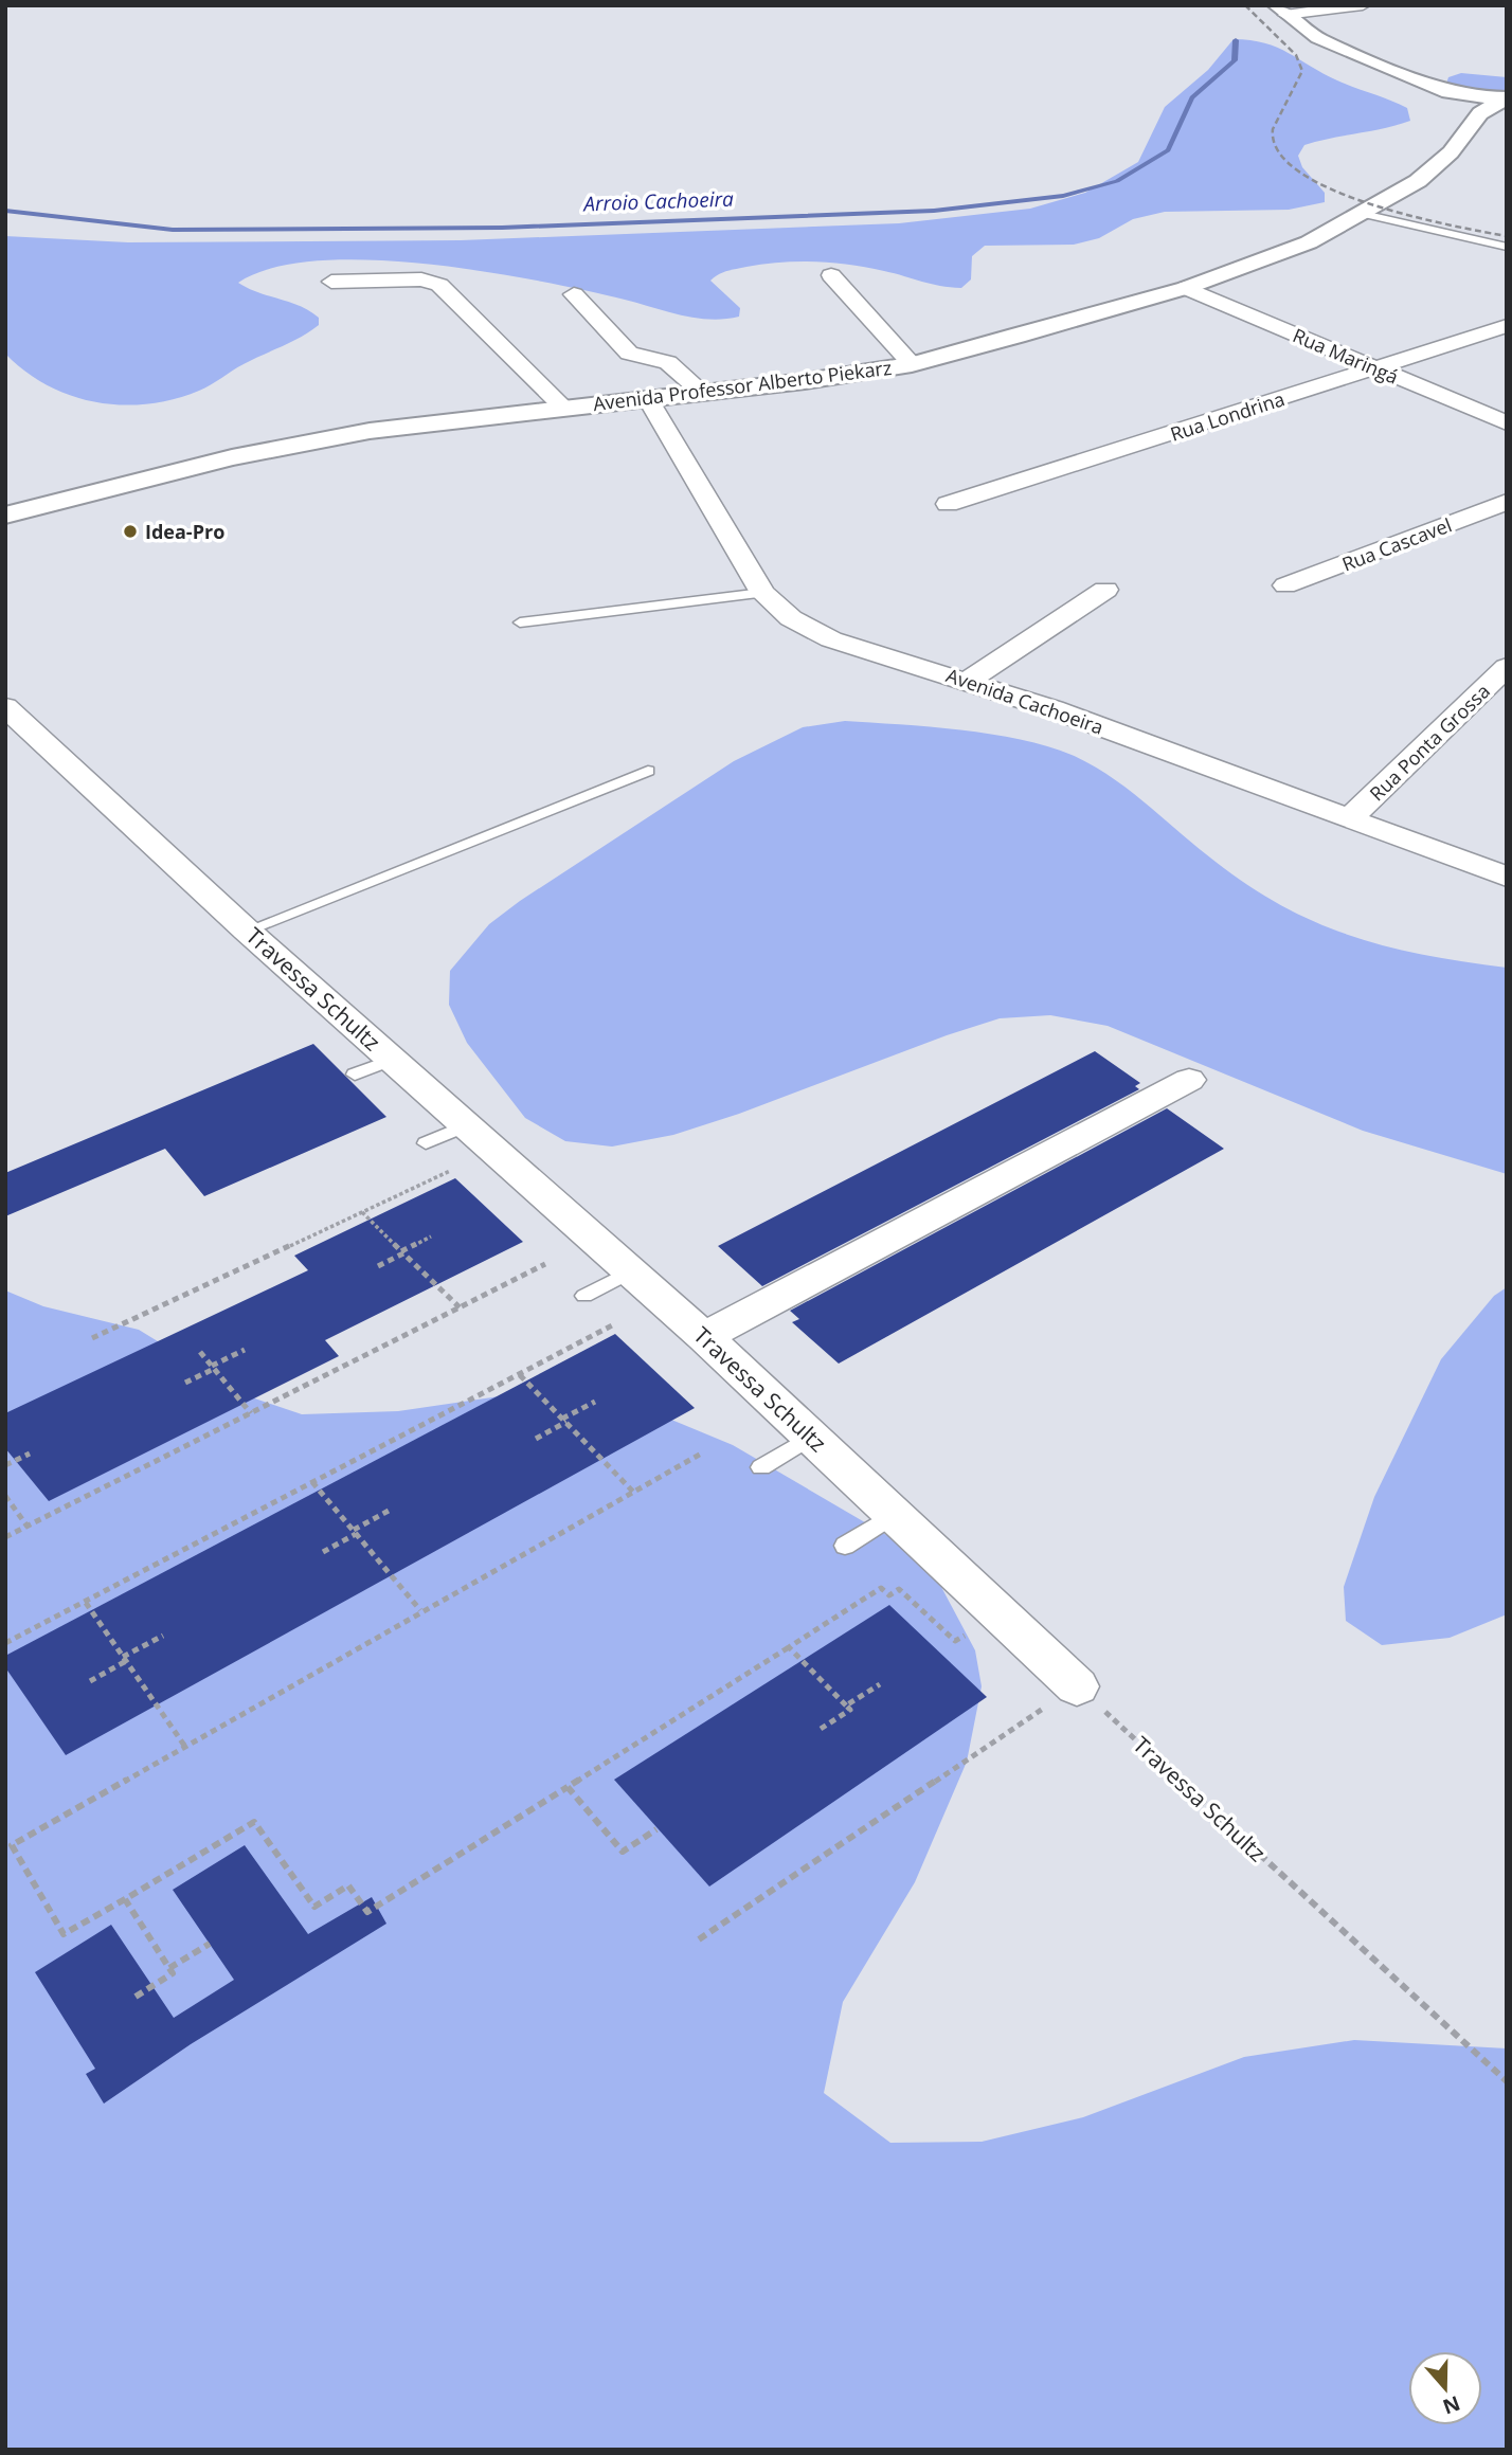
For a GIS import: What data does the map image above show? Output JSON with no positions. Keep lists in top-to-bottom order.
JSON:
{
  "streets": {
    "main road": ["Avenida Professor Alberto Piekarz"],
    "street": [
      "Rua Maringá",
      "Rua Londrina",
      "Rua Cascavel",
      "Avenida Cachoeira",
      "Rua Ponta Grossa",
      "Travessa Schultz"
    ]
  },
  "crossings": [
    ["Rua Maringá", "Avenida Professor Alberto Piekarz"],
    ["Rua Maringá", "Rua Londrina"],
    ["Avenida Professor Alberto Piekarz", "Avenida Cachoeira"],
    ["Avenida Cachoeira", "Rua Ponta Grossa"]
  ],
  "water": ["Arroio Cachoeira"],
  "places": ["Idea-Pro"],
  "north": "bottom"
}
